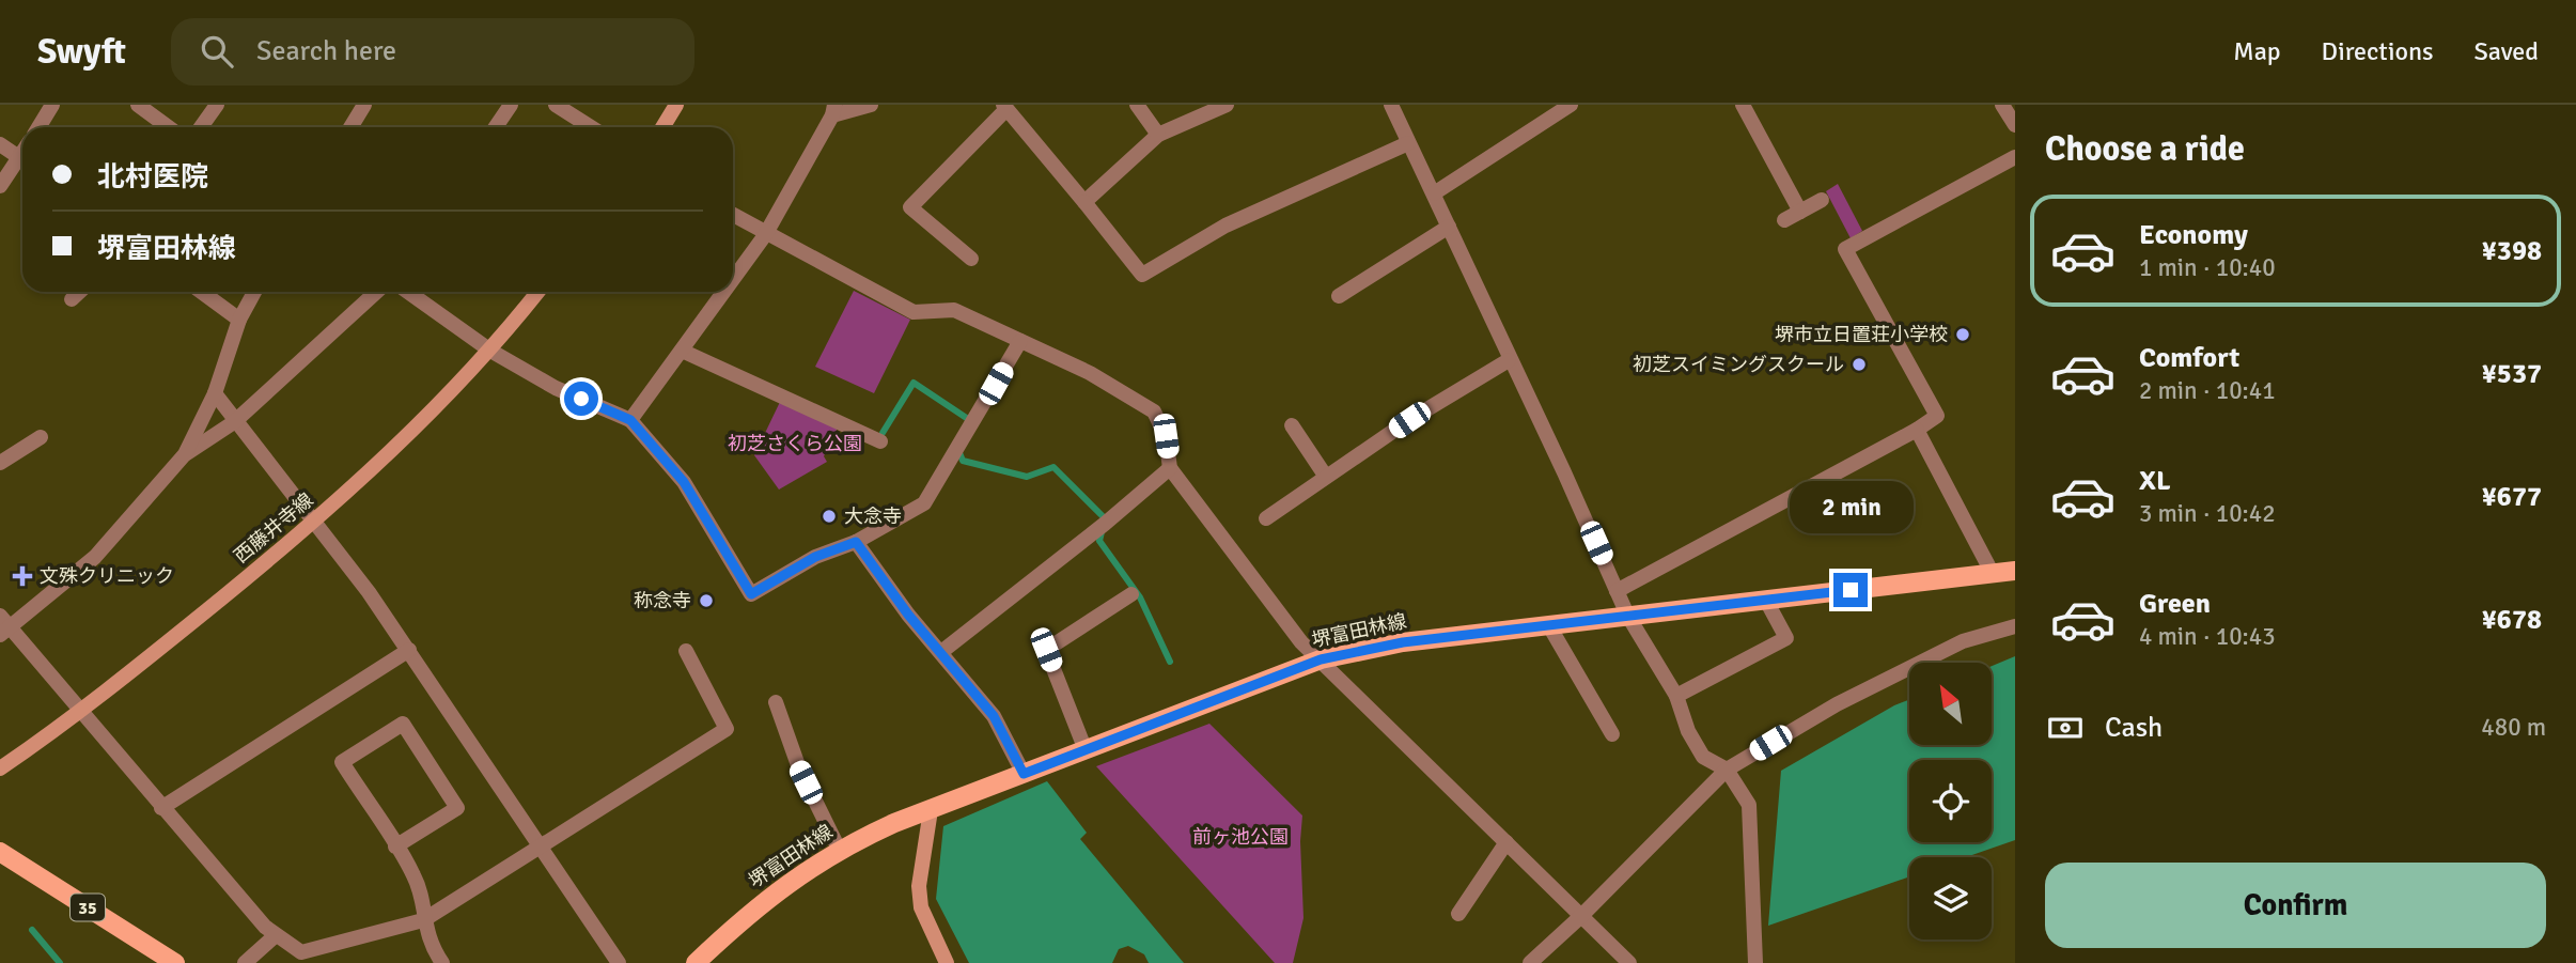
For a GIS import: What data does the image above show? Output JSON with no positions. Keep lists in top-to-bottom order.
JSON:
{
  "streets": {
    "main road": ["西藤井寺線", "堺富田林線", "35"]
  },
  "parks": ["初芝さくら公園", "前ヶ池公園"],
  "places": {
    "other": [
      "堺市立日置荘小学校",
      "初芝スイミングスクール",
      "大念寺",
      "称念寺"
    ],
    "health": ["文殊クリニック"]
  },
  "north": "top left",
  "page": {
    "header": "Swyft",
    "search": "Search here",
    "nav": ["Map", "Directions", "Saved"],
    "heading": "Choose a ride",
    "banner": ["北村医院", "堺富田林線"],
    "list": [
      {
        "name": "Economy",
        "note": "1 min · 10:40",
        "value": "¥398"
      },
      {
        "name": "Comfort",
        "note": "2 min · 10:41",
        "value": "¥537"
      },
      {
        "name": "XL",
        "note": "3 min · 10:42",
        "value": "¥677"
      },
      {
        "name": "Green",
        "note": "4 min · 10:43",
        "value": "¥678"
      }
    ],
    "bubble": "2 min",
    "pay": ["Cash", "480 m"],
    "buttons": "Confirm"
  }
}
